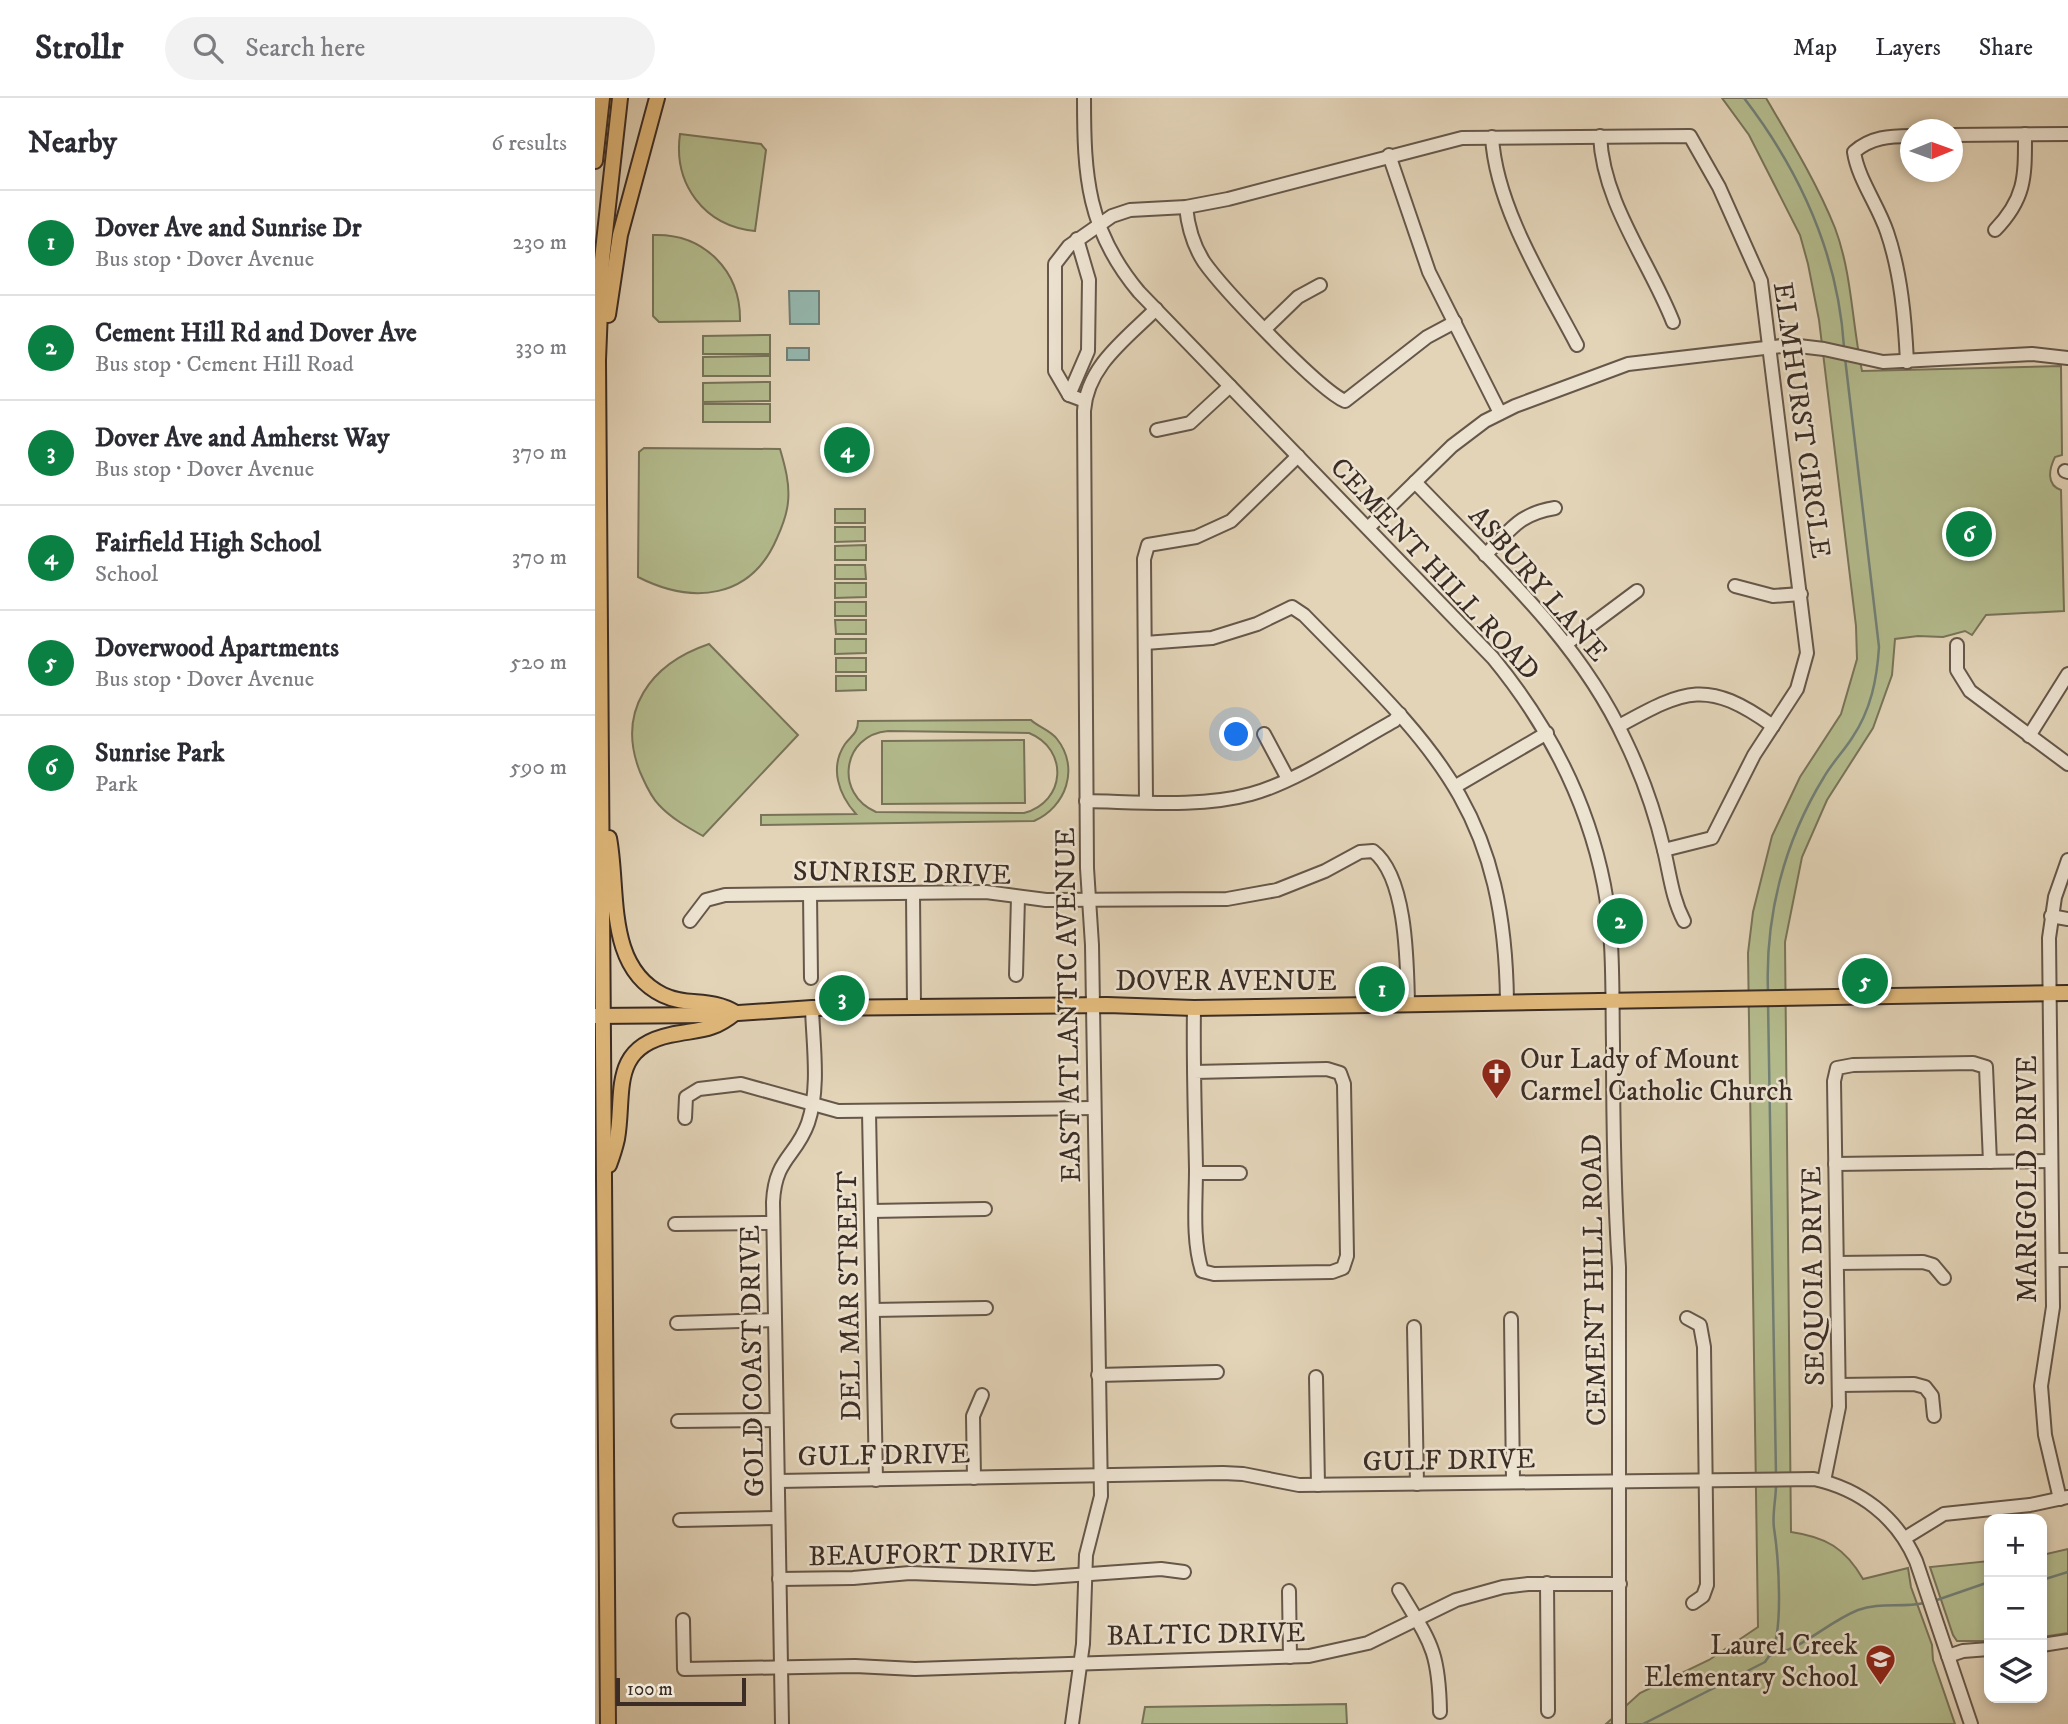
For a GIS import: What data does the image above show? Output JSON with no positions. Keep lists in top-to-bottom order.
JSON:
{
  "streets": {
    "main road": ["DOVER AVENUE"],
    "street": [
      "ELMHURST CIRCLE",
      "CEMENT HILL ROAD",
      "ASBURY LANE",
      "SUNRISE DRIVE",
      "EAST ATLANTIC AVENUE",
      "MARIGOLD DRIVE",
      "SEQUOIA DRIVE",
      "DEL MAR STREET",
      "GOLD COAST DRIVE",
      "GULF DRIVE",
      "BEAUFORT DRIVE",
      "BALTIC DRIVE"
    ]
  },
  "crossings": [
    ["ELMHURST CIRCLE", "CEMENT HILL ROAD"],
    ["ELMHURST CIRCLE", "ASBURY LANE"],
    ["CEMENT HILL ROAD", "DOVER AVENUE"],
    ["CEMENT HILL ROAD", "EAST ATLANTIC AVENUE"],
    ["CEMENT HILL ROAD", "GULF DRIVE"],
    ["CEMENT HILL ROAD", "BALTIC DRIVE"],
    ["SUNRISE DRIVE", "DOVER AVENUE"],
    ["SUNRISE DRIVE", "EAST ATLANTIC AVENUE"],
    ["DOVER AVENUE", "EAST ATLANTIC AVENUE"],
    ["DOVER AVENUE", "MARIGOLD DRIVE"],
    ["DOVER AVENUE", "GOLD COAST DRIVE"],
    ["EAST ATLANTIC AVENUE", "GULF DRIVE"],
    ["EAST ATLANTIC AVENUE", "BEAUFORT DRIVE"],
    ["EAST ATLANTIC AVENUE", "BALTIC DRIVE"],
    ["SEQUOIA DRIVE", "GULF DRIVE"],
    ["DEL MAR STREET", "GULF DRIVE"],
    ["GOLD COAST DRIVE", "GULF DRIVE"],
    ["GOLD COAST DRIVE", "BEAUFORT DRIVE"],
    ["GOLD COAST DRIVE", "BALTIC DRIVE"]
  ],
  "places": {
    "church": ["Our Lady of Mount Carmel Catholic Church"],
    "school or university": ["Laurel Creek Elementary School"]
  },
  "scale_bar": "100 m",
  "north": "right",
  "page": {
    "header": "Strollr",
    "search": "Search here",
    "nav": ["Map", "Layers", "Share"],
    "heading": ["Nearby", "6 results"],
    "list": [
      {
        "mark": "1",
        "name": "Dover Ave and Sunrise Dr",
        "note": "Bus stop · Dover Avenue",
        "value": "230 m"
      },
      {
        "mark": "2",
        "name": "Cement Hill Rd and Dover Ave",
        "note": "Bus stop · Cement Hill Road",
        "value": "330 m"
      },
      {
        "mark": "3",
        "name": "Dover Ave and Amherst Way",
        "note": "Bus stop · Dover Avenue",
        "value": "370 m"
      },
      {
        "mark": "4",
        "name": "Fairfield High School",
        "note": "School",
        "value": "370 m"
      },
      {
        "mark": "5",
        "name": "Doverwood Apartments",
        "note": "Bus stop · Dover Avenue",
        "value": "520 m"
      },
      {
        "mark": "6",
        "name": "Sunrise Park",
        "note": "Park",
        "value": "590 m"
      }
    ],
    "pins": [
      "4",
      "6",
      "2",
      "5",
      "1",
      "3"
    ],
    "map_buttons": ["+", "−"],
    "scale": "100 m"
  }
}
